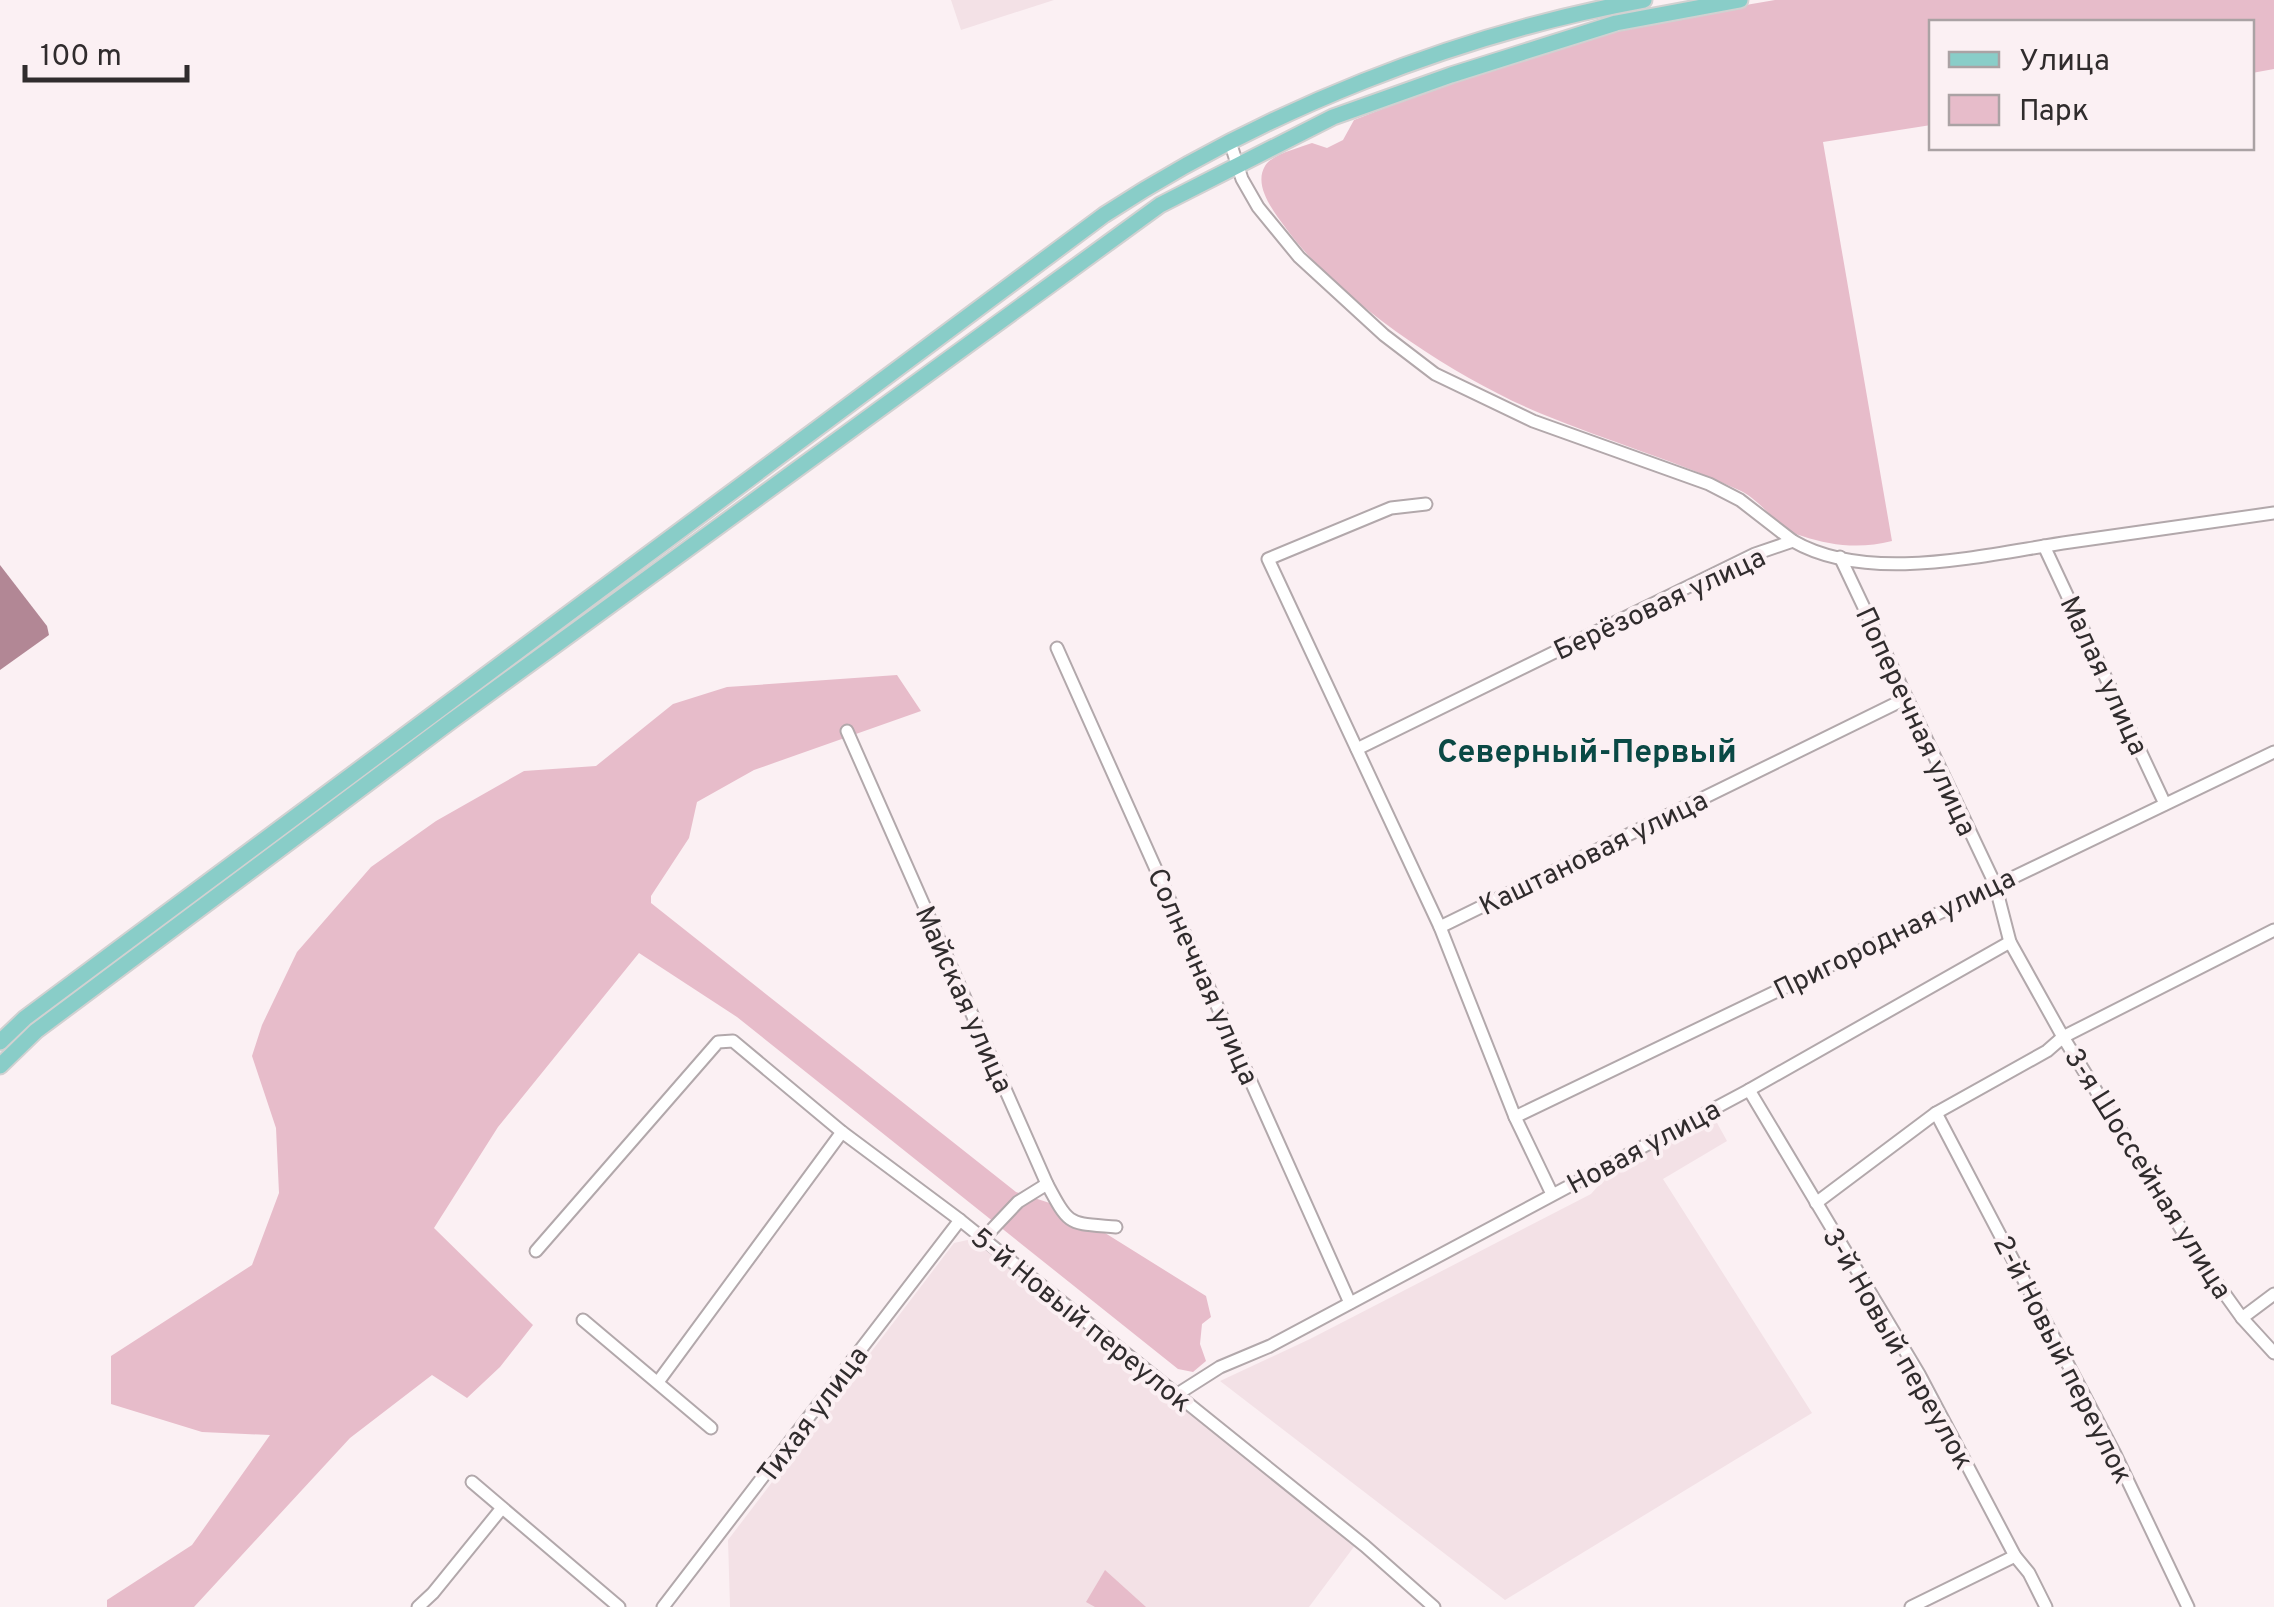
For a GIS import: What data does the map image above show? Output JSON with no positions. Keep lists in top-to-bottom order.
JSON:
{
  "streets": {
    "street": [
      "Берёзовая улица",
      "Малая улица",
      "Поперечная улица",
      "Каштановая улица",
      "Пригородная улица",
      "Солнечная улица",
      "Майская улица",
      "Новая улица",
      "3-я Шоссейная улица",
      "5-й Новый переулок",
      "3-й Новый переулок",
      "2-й Новый переулок",
      "Тихая улица"
    ]
  },
  "crossings": [
    ["Берёзовая улица", "Малая улица"],
    ["Берёзовая улица", "Поперечная улица"],
    ["Малая улица", "Пригородная улица"],
    ["Поперечная улица", "Каштановая улица"],
    ["Поперечная улица", "Пригородная улица"],
    ["Поперечная улица", "Новая улица"],
    ["Солнечная улица", "Новая улица"],
    ["Новая улица", "5-й Новый переулок"],
    ["Новая улица", "3-й Новый переулок"],
    ["5-й Новый переулок", "Тихая улица"]
  ],
  "districts": ["Северный-Первый"],
  "legend": ["Улица", "Парк"],
  "scale_bar": "100 m"
}
